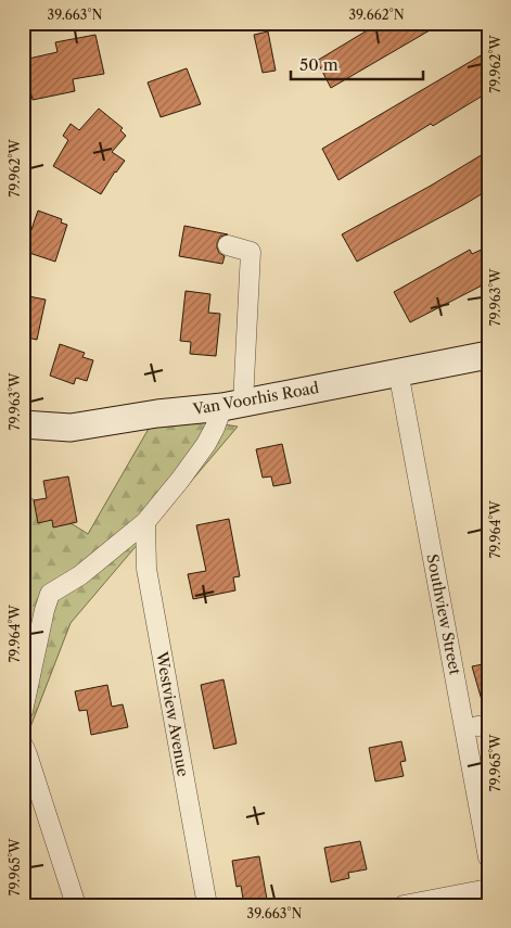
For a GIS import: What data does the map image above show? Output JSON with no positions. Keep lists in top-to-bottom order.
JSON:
{
  "streets": {
    "street": ["Van Voorhis Road", "Southview Street", "Westview Avenue"]
  },
  "crossings": [
    ["Van Voorhis Road", "Southview Street"]
  ],
  "scale_bar": "50 m",
  "coordinates": [
    "39.663°N",
    "39.662°N",
    "79.962°W",
    "79.963°W",
    "79.964°W",
    "79.965°W"
  ]
}
